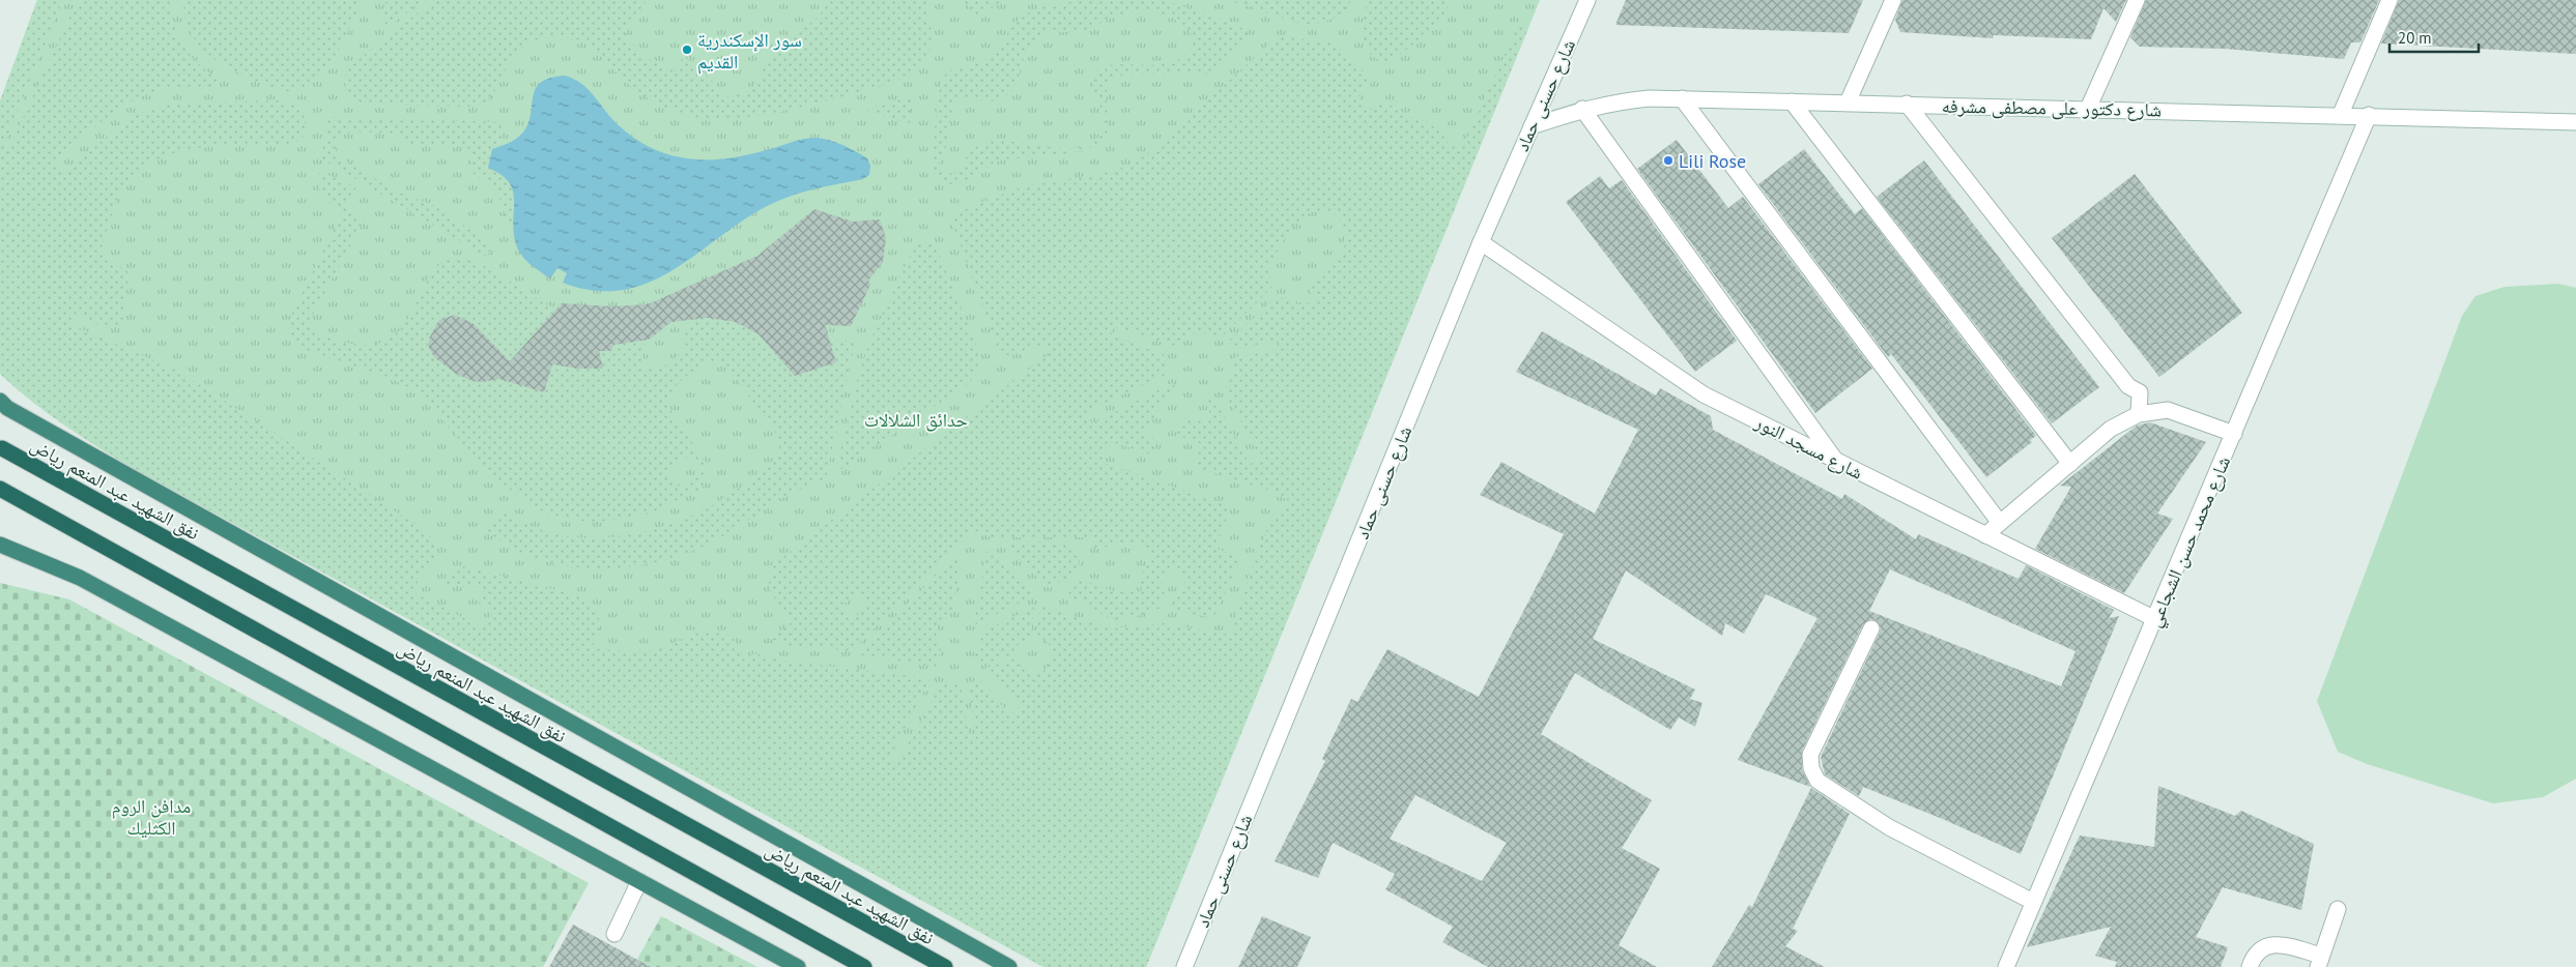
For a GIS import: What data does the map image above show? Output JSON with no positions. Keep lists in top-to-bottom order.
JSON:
{
  "streets": {
    "highway": ["نفق الشهيد عبد المنعم رياض"],
    "street": [
      "شارع حسنى حماد",
      "شارع دكتور على مصطفى مشرفه",
      "شارع مسجد النور",
      "شارع محمد حسن الشجاعي"
    ]
  },
  "crossings": [
    ["شارع حسنى حماد", "شارع دكتور على مصطفى مشرفه"],
    ["شارع حسنى حماد", "شارع مسجد النور"],
    ["شارع دكتور على مصطفى مشرفه", "شارع محمد حسن الشجاعي"],
    ["شارع مسجد النور", "شارع محمد حسن الشجاعي"]
  ],
  "parks": ["حدائق الشلالات", "مدافن الروم الكثليك"],
  "places": ["سور الإسكندرية القديم", "Lili Rose"],
  "scale_bar": "20 m"
}
